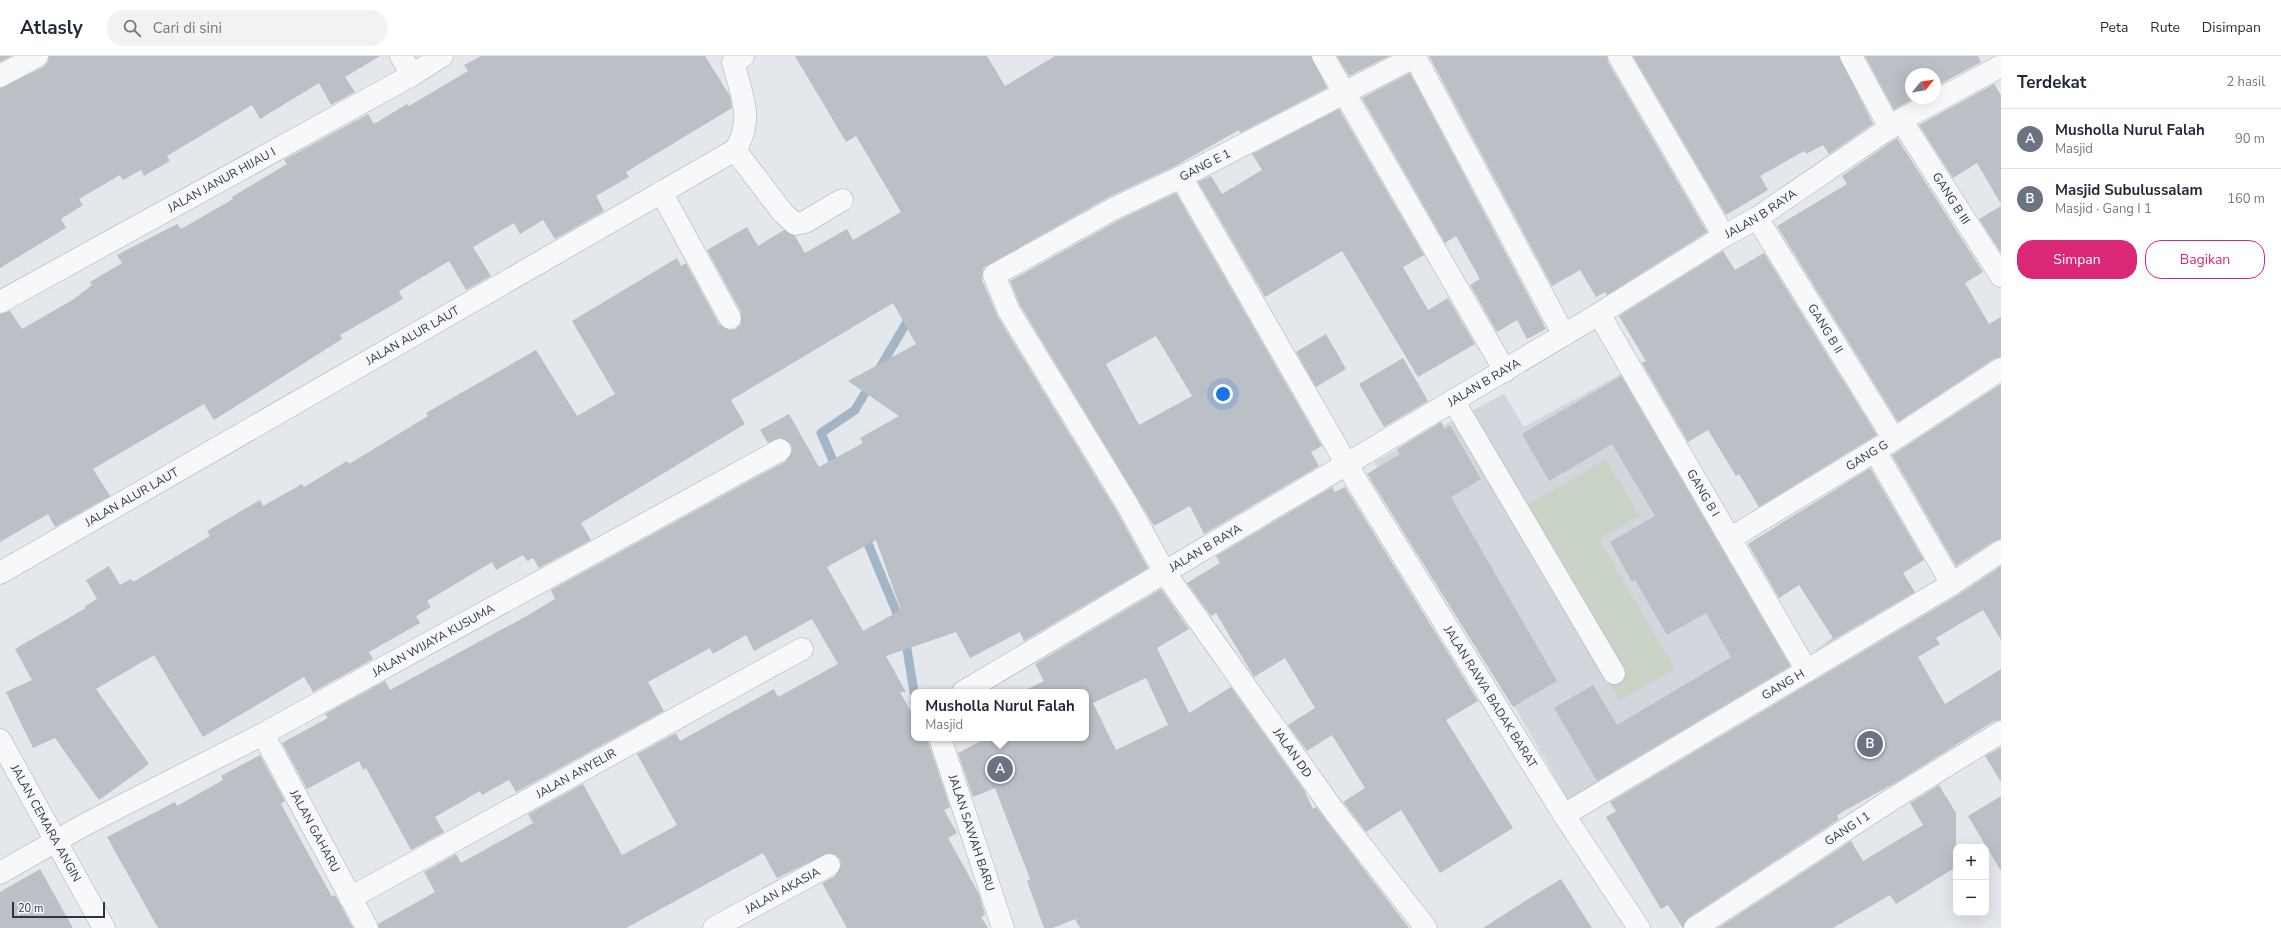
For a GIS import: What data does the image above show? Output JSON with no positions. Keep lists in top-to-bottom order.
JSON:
{
  "streets": {
    "street": [
      "GANG E 1",
      "JALAN JANUR HIJAU I",
      "GANG B III",
      "JALAN B RAYA",
      "GANG B II",
      "JALAN ALUR LAUT",
      "GANG G",
      "GANG B I",
      "JALAN WIJAYA KUSUMA",
      "GANG H",
      "JALAN RAWA BADAK BARAT",
      "JALAN DD",
      "JALAN ANYELIR",
      "JALAN CEMARA ANGIN",
      "GANG I 1",
      "JALAN GAHARU",
      "JALAN SAWAH BARU",
      "JALAN AKASIA"
    ]
  },
  "crossings": [
    ["GANG E 1", "JALAN RAWA BADAK BARAT"],
    ["GANG E 1", "JALAN DD"],
    ["GANG B III", "JALAN B RAYA"],
    ["JALAN B RAYA", "GANG B II"],
    ["JALAN B RAYA", "GANG B I"],
    ["JALAN B RAYA", "JALAN RAWA BADAK BARAT"],
    ["JALAN B RAYA", "JALAN DD"],
    ["GANG B II", "GANG G"],
    ["GANG G", "GANG B I"],
    ["GANG B I", "GANG H"],
    ["JALAN WIJAYA KUSUMA", "JALAN CEMARA ANGIN"],
    ["JALAN WIJAYA KUSUMA", "JALAN GAHARU"],
    ["GANG H", "JALAN RAWA BADAK BARAT"],
    ["JALAN ANYELIR", "JALAN GAHARU"]
  ],
  "scale_bar": "20 m",
  "north": "top right",
  "page": {
    "header": "Atlasly",
    "search": "Cari di sini",
    "nav": ["Peta", "Rute", "Disimpan"],
    "heading": ["Terdekat", "2 hasil"],
    "list": [
      {
        "mark": "A",
        "name": "Musholla Nurul Falah",
        "note": "Masjid",
        "value": "90 m"
      },
      {
        "mark": "B",
        "name": "Masjid Subulussalam",
        "note": "Masjid · Gang I 1",
        "value": "160 m"
      }
    ],
    "buttons": ["Simpan", "Bagikan"],
    "popup": ["Musholla Nurul Falah", "Masjid"],
    "pins": ["B", "A"],
    "map_buttons": ["+", "−"],
    "scale": "20 m"
  }
}
